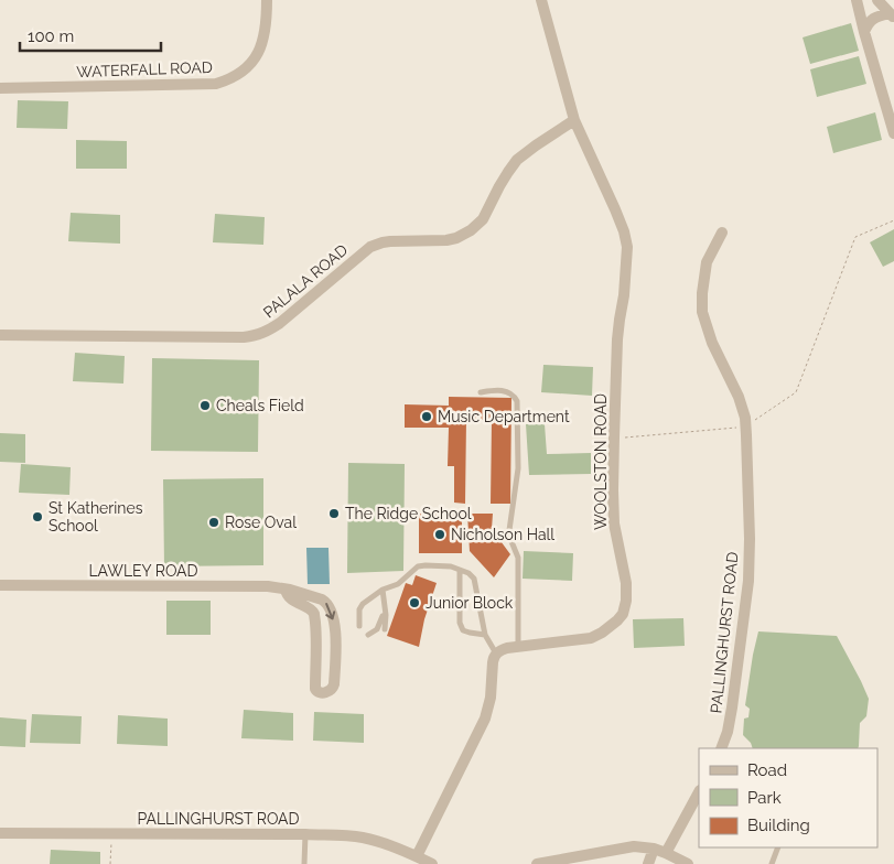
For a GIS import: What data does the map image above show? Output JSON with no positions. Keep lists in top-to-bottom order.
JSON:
{
  "streets": {
    "street": [
      "WATERFALL ROAD",
      "PALALA ROAD",
      "WOOLSTON ROAD",
      "LAWLEY ROAD",
      "PALLINGHURST ROAD"
    ]
  },
  "crossings": [
    ["PALALA ROAD", "WOOLSTON ROAD"]
  ],
  "places": [
    "Cheals Field",
    "Music Department",
    "The Ridge School",
    "St Katherines School",
    "Rose Oval",
    "Nicholson Hall",
    "Junior Block"
  ],
  "legend": ["Road", "Park", "Building"],
  "scale_bar": "100 m"
}
